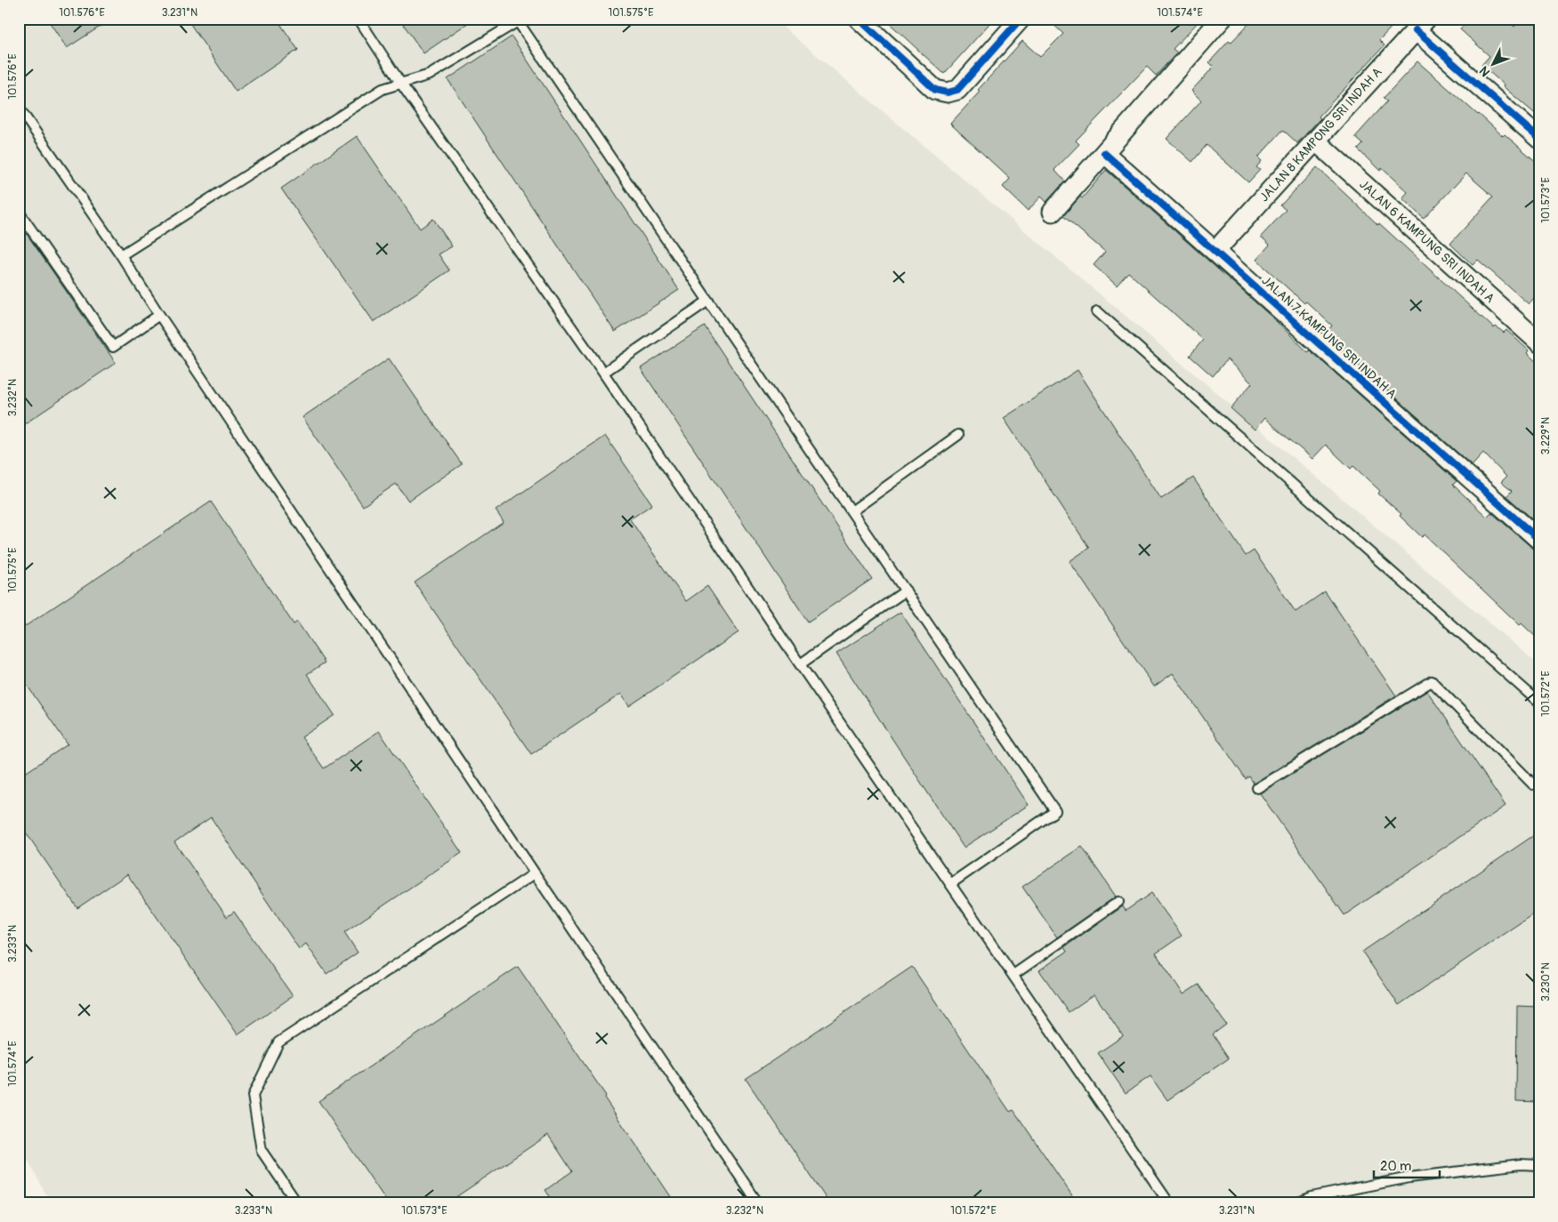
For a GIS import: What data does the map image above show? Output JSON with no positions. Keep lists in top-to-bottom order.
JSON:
{
  "streets": {
    "street": ["JALAN 8 KAMPONG SRI INDAH A", "JALAN 6 KAMPUNG SRI INDAH A", "JALAN 7 KAMPUNG SRI INDAH A"]
  },
  "crossings": [
    ["JALAN 8 KAMPONG SRI INDAH A", "JALAN 6 KAMPUNG SRI INDAH A"],
    ["JALAN 8 KAMPONG SRI INDAH A", "JALAN 7 KAMPUNG SRI INDAH A"]
  ],
  "scale_bar": "20 m",
  "north": "bottom left",
  "coordinates": [
    "101.576°E",
    "3.231°N",
    "101.575°E",
    "101.574°E",
    "101.573°E",
    "3.232°N",
    "3.229°N",
    "101.572°E",
    "3.233°N",
    "3.230°N"
  ]
}
